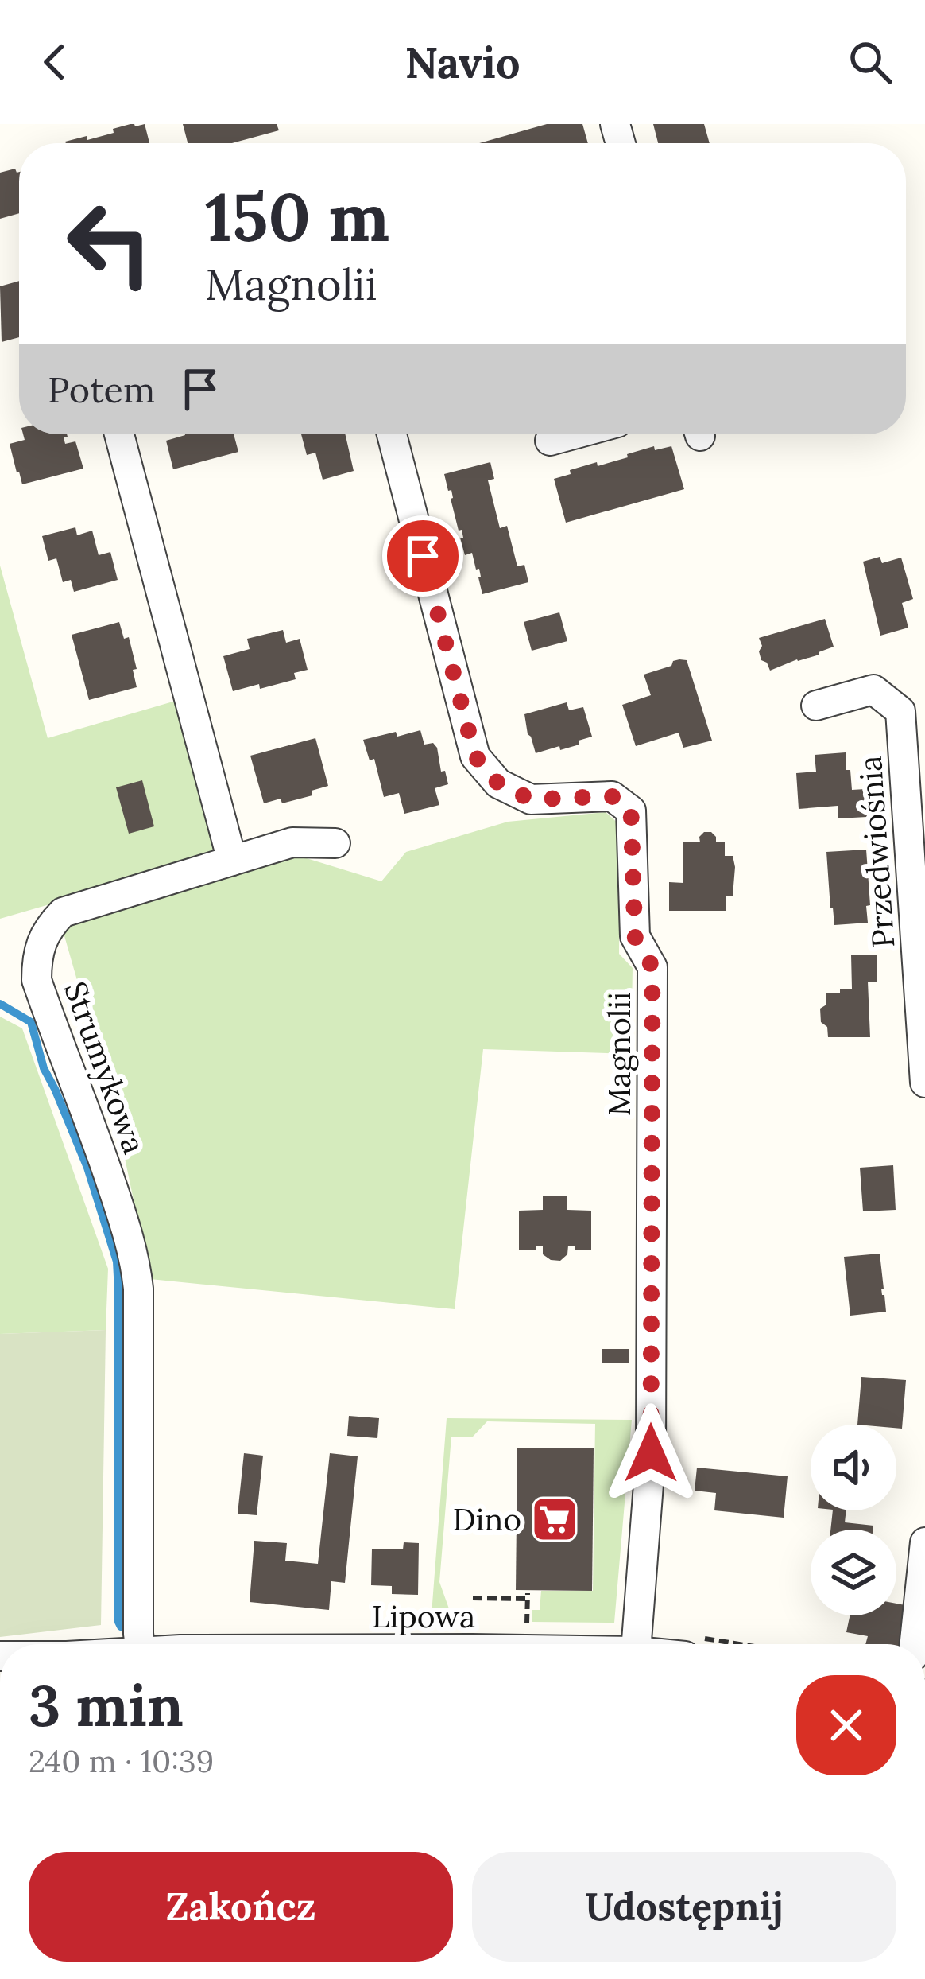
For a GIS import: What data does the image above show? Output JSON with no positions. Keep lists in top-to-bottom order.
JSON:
{
  "streets": {
    "street": ["Przedwiośnia", "Magnolii", "Strumykowa"]
  },
  "places": {
    "supermarket": ["Dino"]
  },
  "page": {
    "header": "Navio",
    "turn": ["150 m", "Magnolii"],
    "then": "Potem",
    "heading": ["3 min", "240 m · 10:39"],
    "buttons": ["Zakończ", "Udostępnij"]
  }
}
